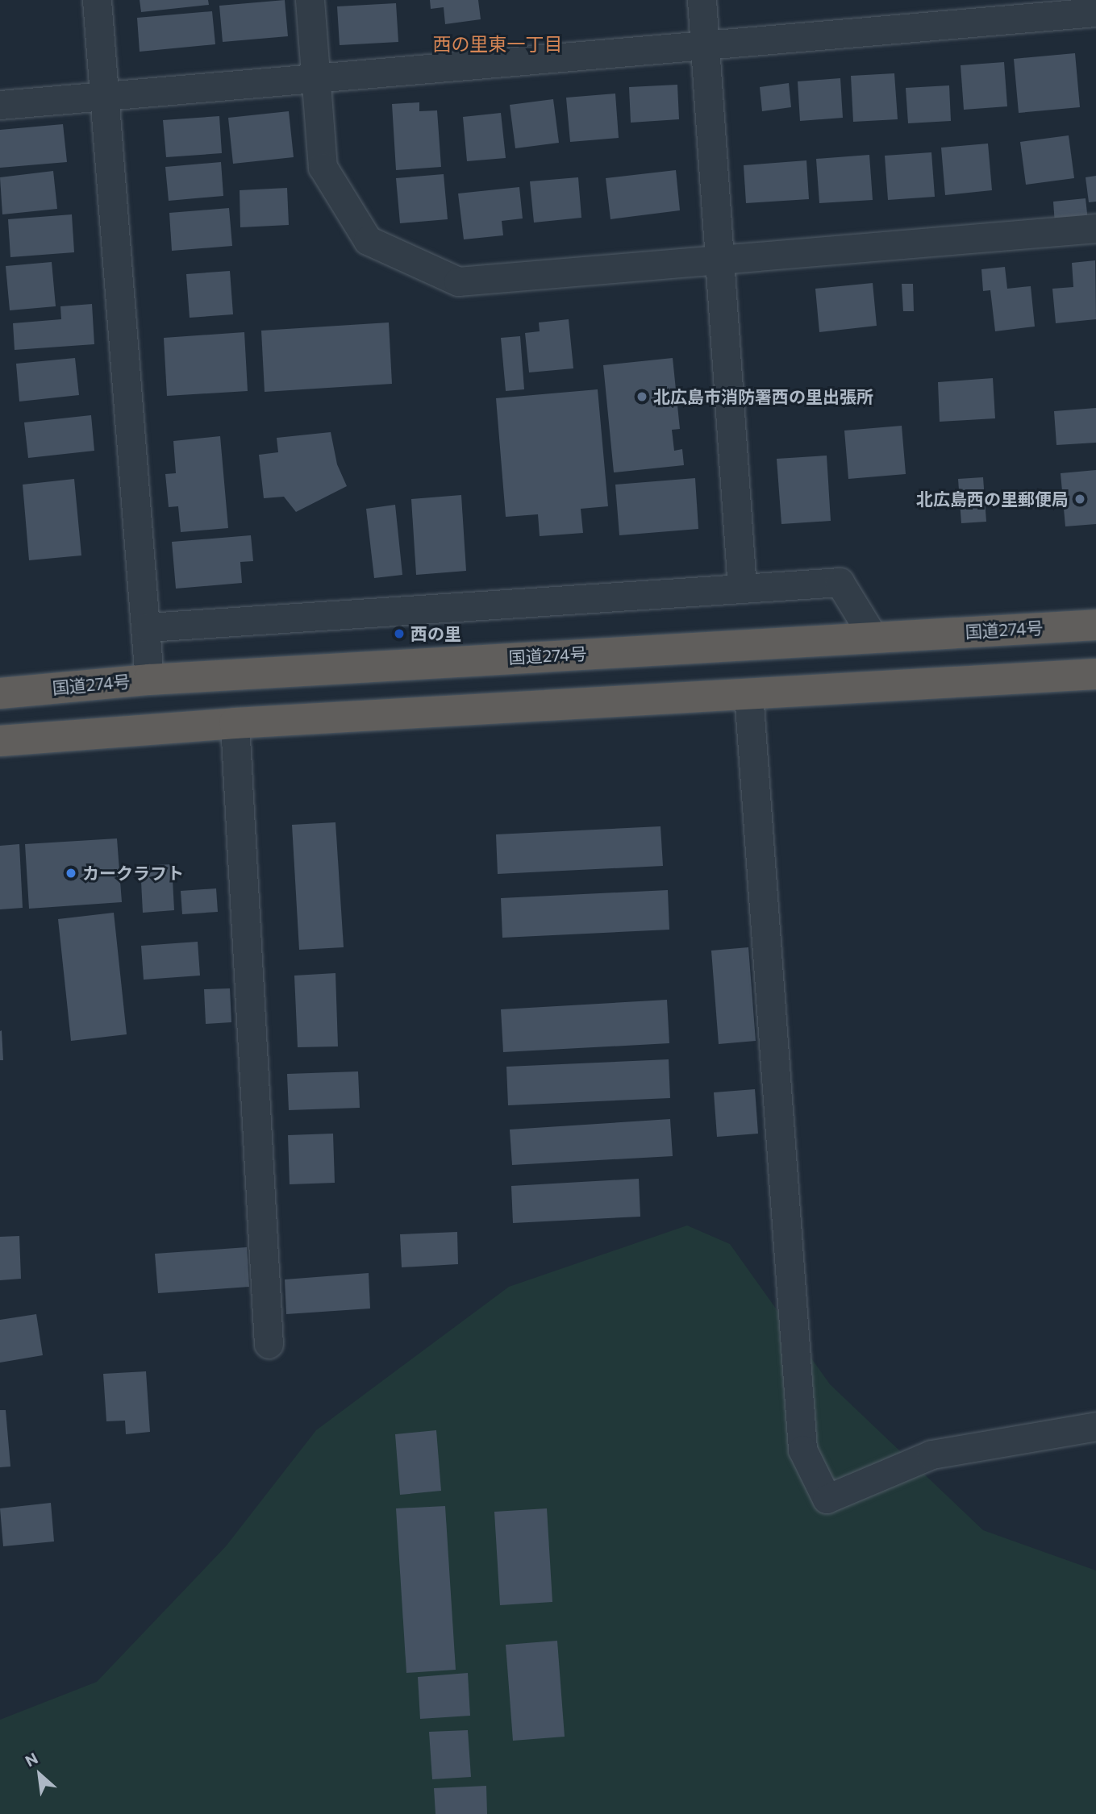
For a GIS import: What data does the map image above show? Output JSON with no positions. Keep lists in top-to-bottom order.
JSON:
{
  "streets": {
    "highway": ["国道274号"]
  },
  "districts": ["西の里東一丁目"],
  "places": [
    "北広島市消防署西の里出張所",
    "北広島西の里郵便局",
    "西の里",
    "カークラフト"
  ],
  "north": "top left"
}
